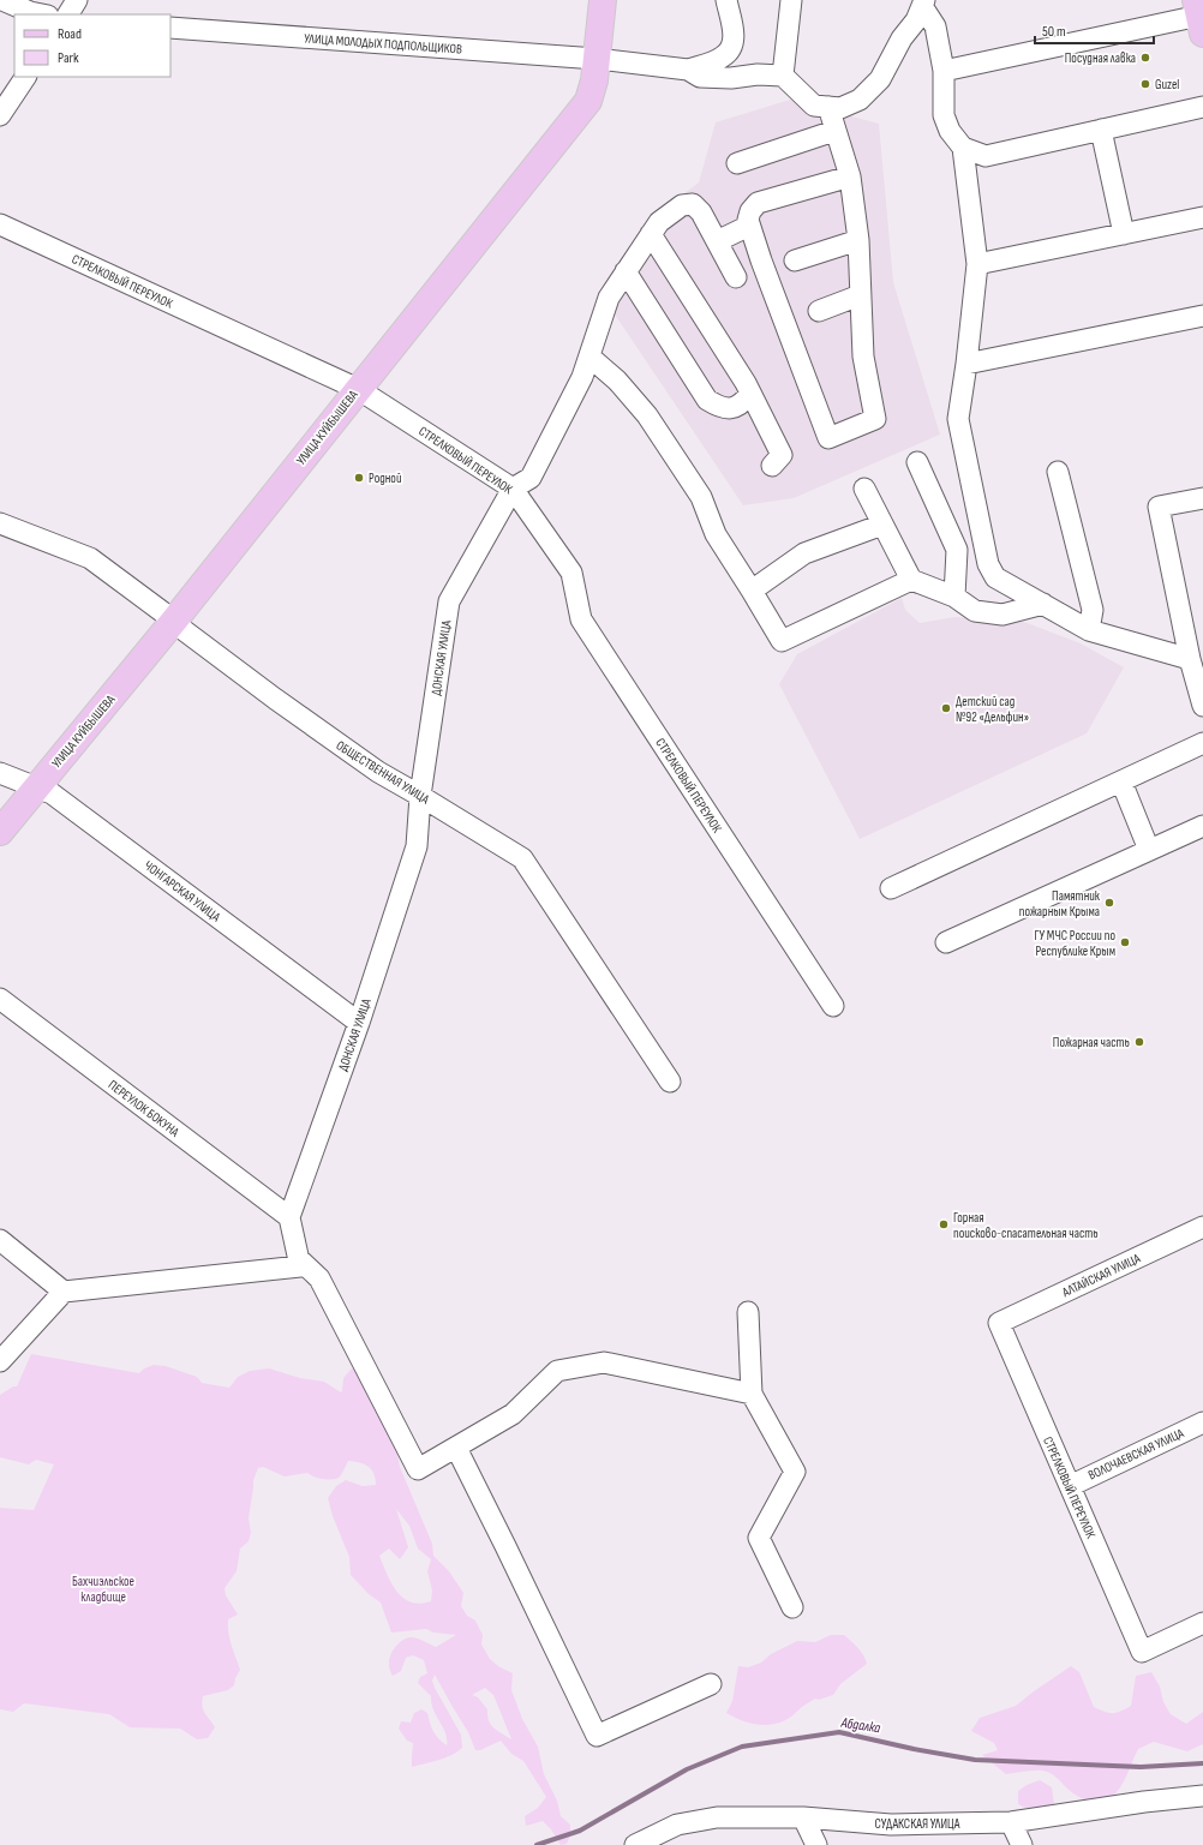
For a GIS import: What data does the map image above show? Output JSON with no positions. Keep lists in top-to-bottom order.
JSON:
{
  "streets": {
    "main road": ["УЛИЦА КУЙБЫШЕВА"],
    "street": [
      "УЛИЦА МОЛОДЫХ ПОДПОЛЬЩИКОВ",
      "СТРЕЛКОВЫЙ ПЕРЕУЛОК",
      "ДОНСКАЯ УЛИЦА",
      "ОБЩЕСТВЕННАЯ УЛИЦА",
      "ЧОНГАРСКАЯ УЛИЦА",
      "ПЕРЕУЛОК БОКУНА",
      "АЛТАЙСКАЯ УЛИЦА",
      "ВОЛОЧАЕВСКАЯ УЛИЦА",
      "СУДАКСКАЯ УЛИЦА"
    ]
  },
  "crossings": [
    ["УЛИЦА МОЛОДЫХ ПОДПОЛЬЩИКОВ", "УЛИЦА КУЙБЫШЕВА"],
    ["СТРЕЛКОВЫЙ ПЕРЕУЛОК", "УЛИЦА КУЙБЫШЕВА"],
    ["СТРЕЛКОВЫЙ ПЕРЕУЛОК", "ДОНСКАЯ УЛИЦА"],
    ["СТРЕЛКОВЫЙ ПЕРЕУЛОК", "АЛТАЙСКАЯ УЛИЦА"],
    ["СТРЕЛКОВЫЙ ПЕРЕУЛОК", "ВОЛОЧАЕВСКАЯ УЛИЦА"],
    ["УЛИЦА КУЙБЫШЕВА", "ОБЩЕСТВЕННАЯ УЛИЦА"],
    ["УЛИЦА КУЙБЫШЕВА", "ЧОНГАРСКАЯ УЛИЦА"],
    ["ДОНСКАЯ УЛИЦА", "ОБЩЕСТВЕННАЯ УЛИЦА"],
    ["ДОНСКАЯ УЛИЦА", "ЧОНГАРСКАЯ УЛИЦА"],
    ["ДОНСКАЯ УЛИЦА", "ПЕРЕУЛОК БОКУНА"]
  ],
  "water": ["Абдалка"],
  "parks": ["Бахчиэльское кладбище"],
  "places": [
    "Посудная лавка",
    "Guzel",
    "Родной",
    "Детский сад №92 «Дельфин»",
    "Памятник пожарным Крыма",
    "ГУ МЧС России по Республике Крым",
    "Пожарная часть",
    "Горная поисково-спасательная часть"
  ],
  "legend": ["Road", "Park"],
  "scale_bar": "50 m"
}
